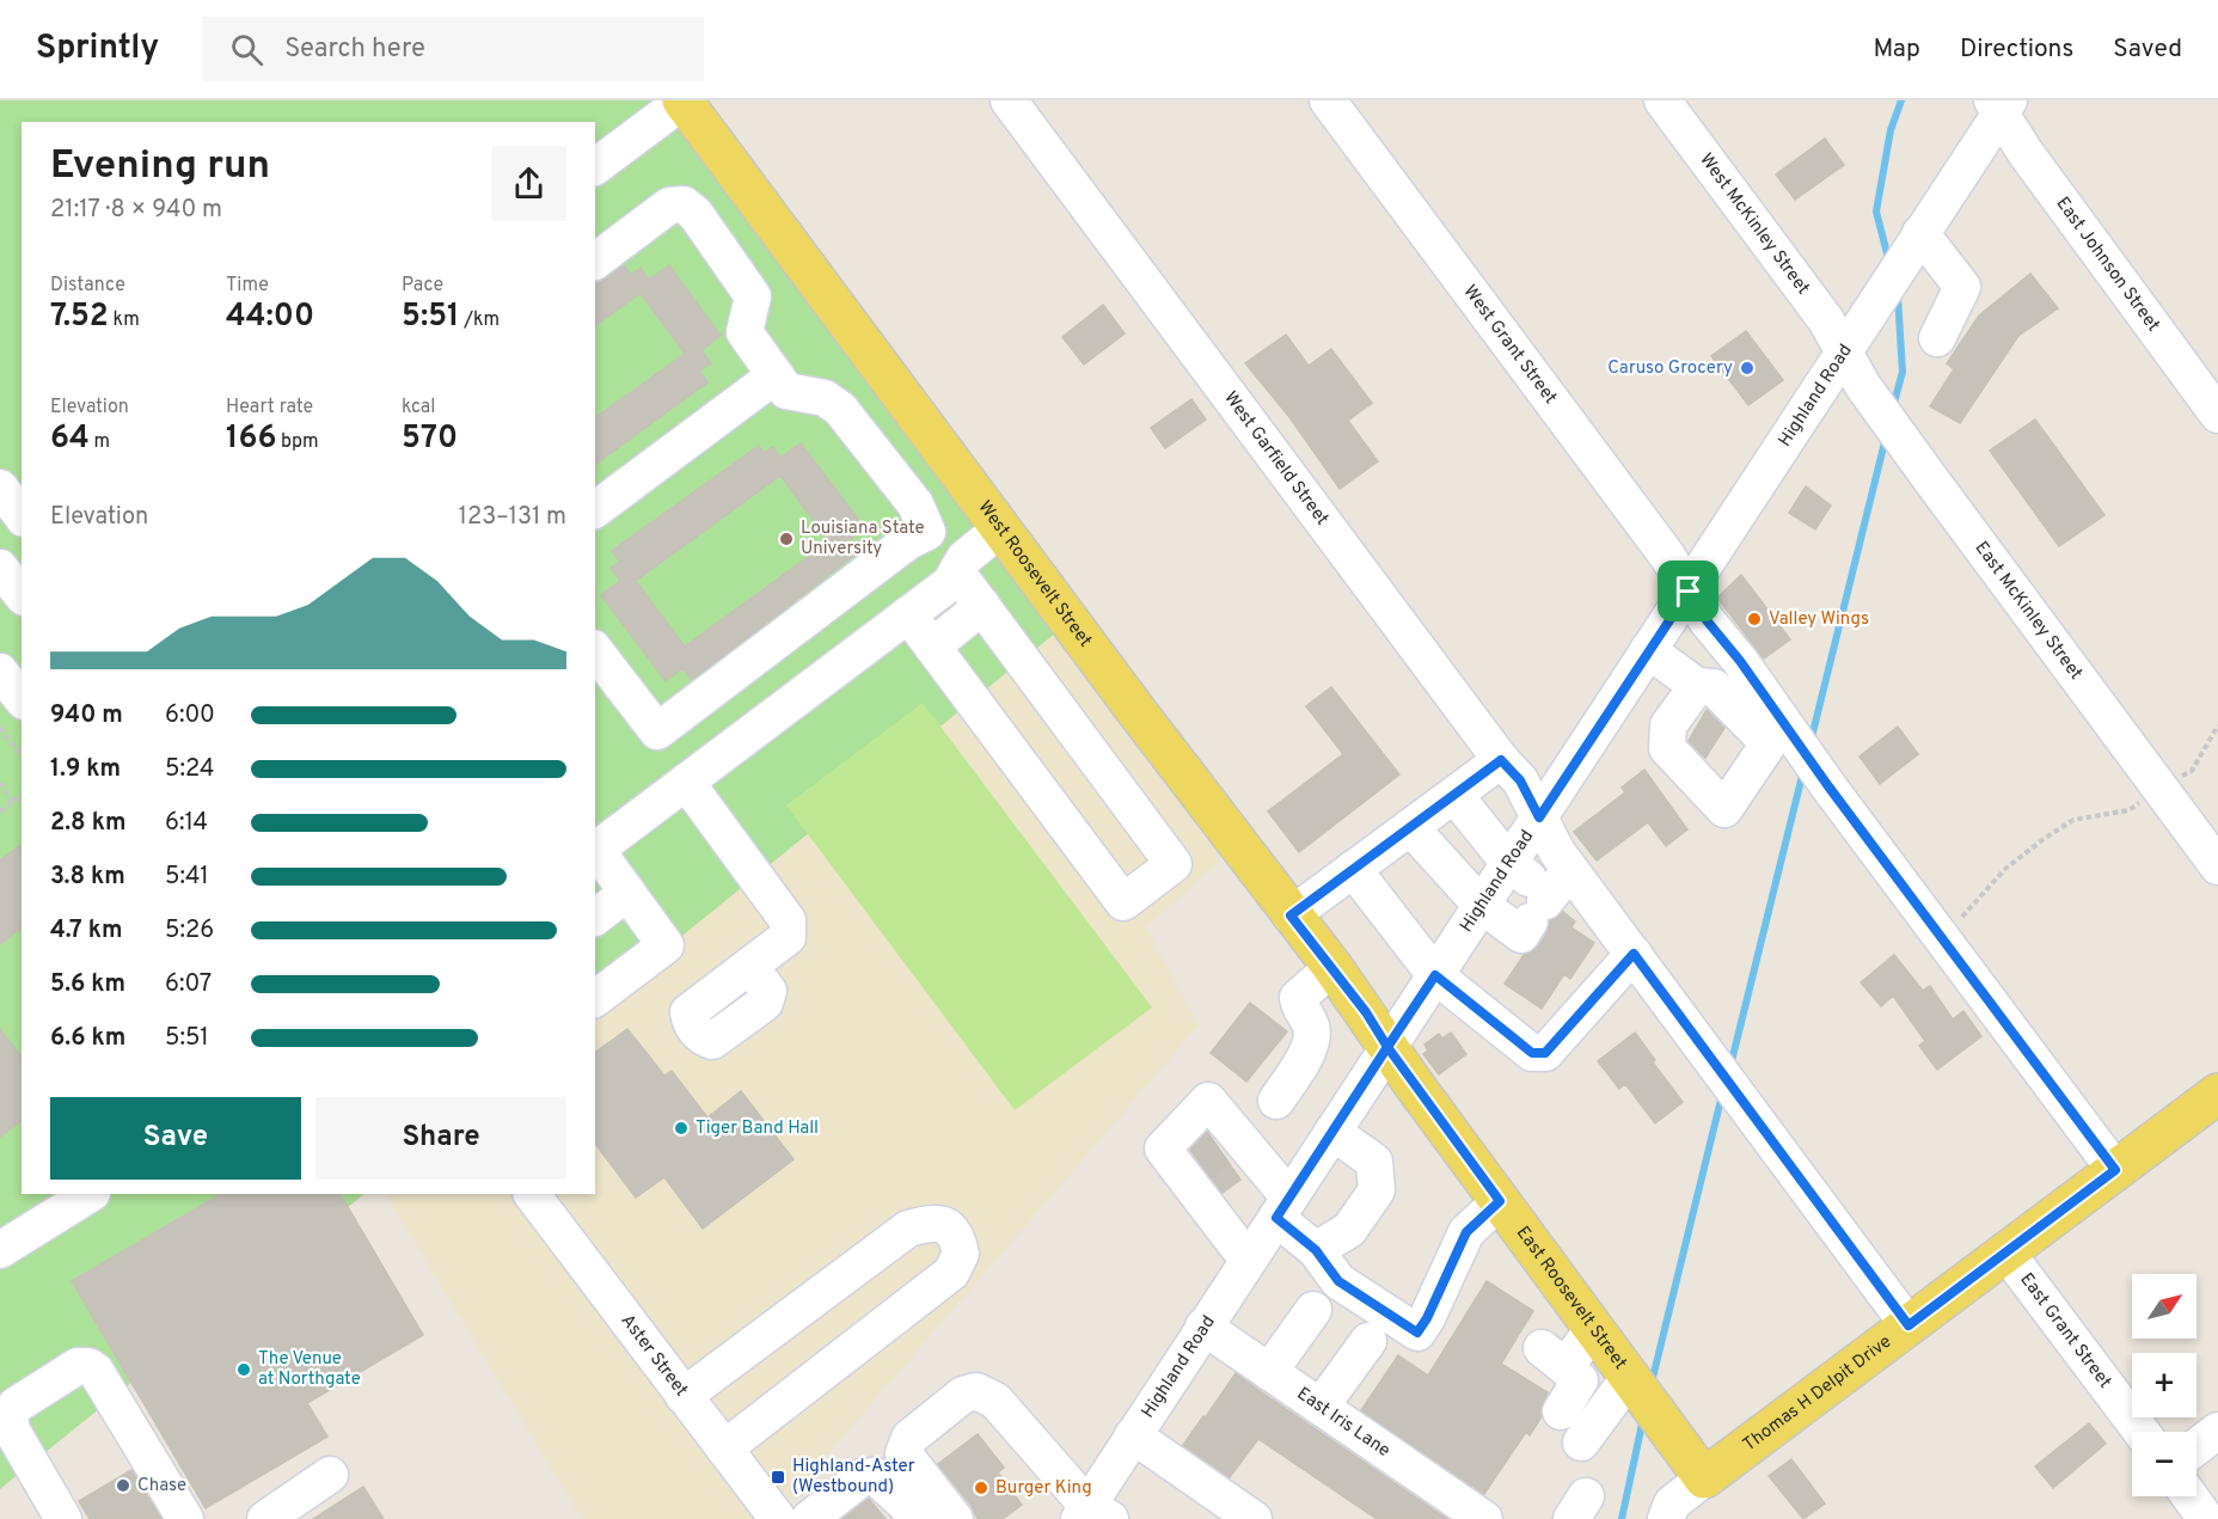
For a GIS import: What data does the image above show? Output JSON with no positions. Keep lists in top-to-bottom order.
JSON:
{
  "streets": {
    "main road": ["West Roosevelt Street", "East Roosevelt Street", "Thomas H Delpit Drive"],
    "street": [
      "West McKinley Street",
      "East Johnson Street",
      "West Grant Street",
      "Highland Road",
      "West Garfield Street",
      "East McKinley Street",
      "East Grant Street",
      "Aster Street",
      "East Iris Lane"
    ]
  },
  "crossings": [
    ["West McKinley Street", "Highland Road"],
    ["West McKinley Street", "East McKinley Street"],
    ["East Johnson Street", "Highland Road"],
    ["West Grant Street", "Highland Road"],
    ["Highland Road", "West Garfield Street"],
    ["Highland Road", "West Roosevelt Street"],
    ["Highland Road", "East McKinley Street"],
    ["Highland Road", "East Roosevelt Street"],
    ["Highland Road", "East Iris Lane"],
    ["West Roosevelt Street", "East Roosevelt Street"],
    ["East Roosevelt Street", "Thomas H Delpit Drive"],
    ["East Grant Street", "Thomas H Delpit Drive"]
  ],
  "places": {
    "other": [
      "Caruso Grocery",
      "Louisiana State University",
      "Valley Wings",
      "Tiger Band Hall",
      "The Venue at Northgate",
      "Chase",
      "Burger King"
    ],
    "transit": ["Highland-Aster (Westbound)"]
  },
  "north": "top right",
  "page": {
    "header": "Sprintly",
    "search": "Search here",
    "nav": ["Map", "Directions", "Saved"],
    "heading": ["Evening run", "21:17 · 8 × 940 m"],
    "stats": [
      ["Distance", "7.52 km"],
      ["Time", "44:00"],
      ["Pace", "5:51 /km"],
      ["Elevation", "64 m"],
      ["Heart rate", "166 bpm"],
      ["kcal", "570"]
    ],
    "chart": ["Elevation", "123–131 m"],
    "list": [
      {
        "name": "940 m",
        "note": "6:00"
      },
      {
        "name": "1.9 km",
        "note": "5:24"
      },
      {
        "name": "2.8 km",
        "note": "6:14"
      },
      {
        "name": "3.8 km",
        "note": "5:41"
      },
      {
        "name": "4.7 km",
        "note": "5:26"
      },
      {
        "name": "5.6 km",
        "note": "6:07"
      },
      {
        "name": "6.6 km",
        "note": "5:51"
      }
    ],
    "buttons": ["Save", "Share"],
    "map_buttons": ["+", "−"]
  }
}
